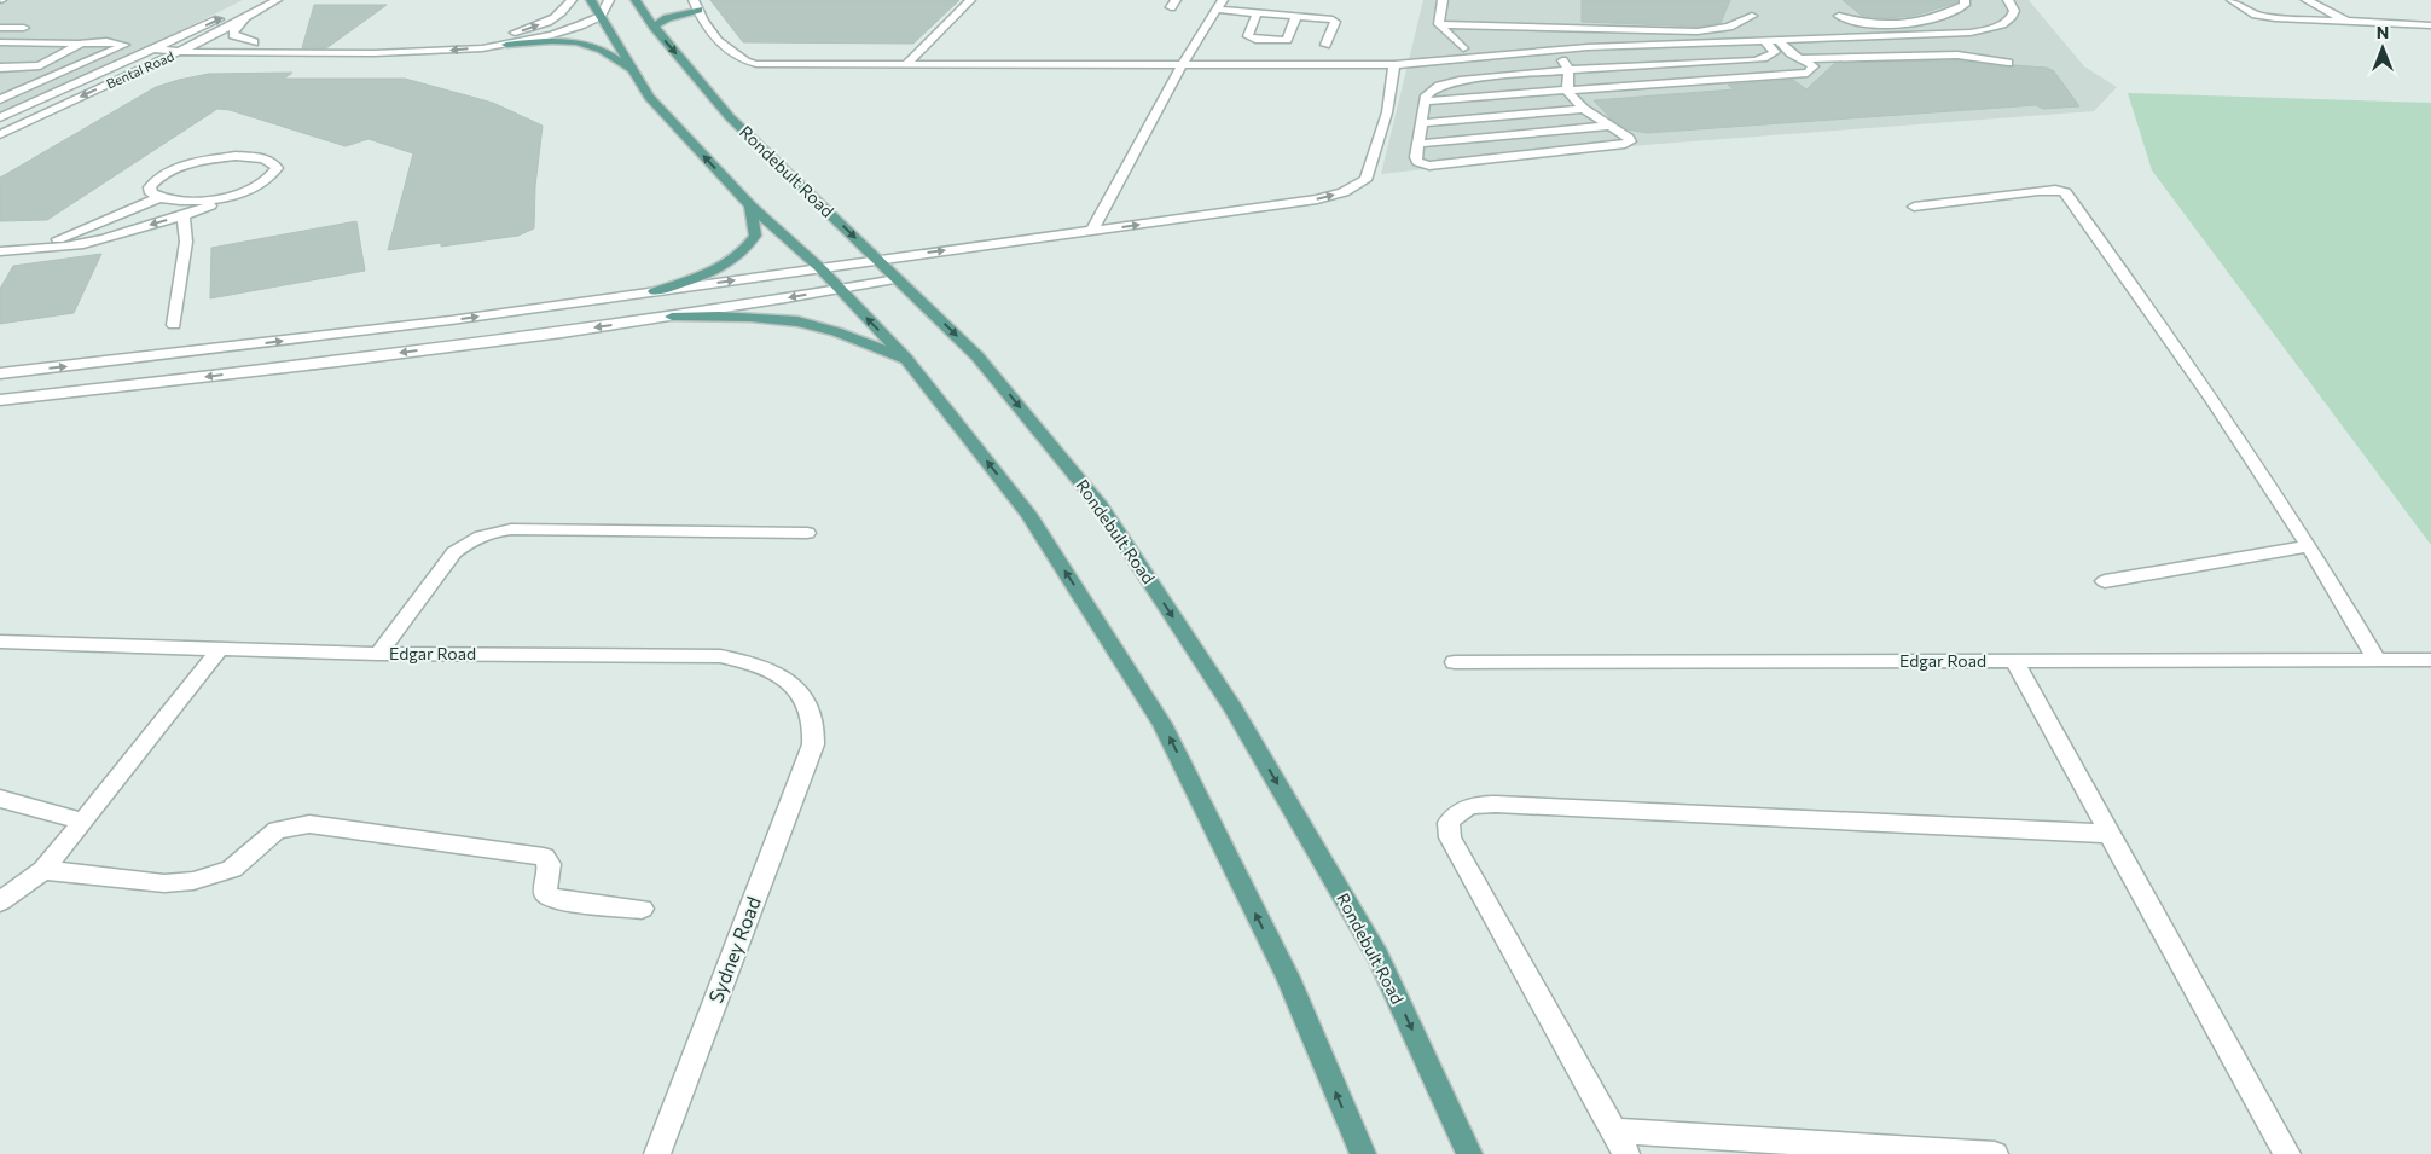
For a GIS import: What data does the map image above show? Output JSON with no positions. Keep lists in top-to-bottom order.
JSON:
{
  "streets": {
    "main road": ["Rondebult Road"],
    "street": ["Bental Road", "Edgar Road", "Sydney Road"]
  },
  "crossings": [
    ["Edgar Road", "Sydney Road"]
  ],
  "north": "top"
}
